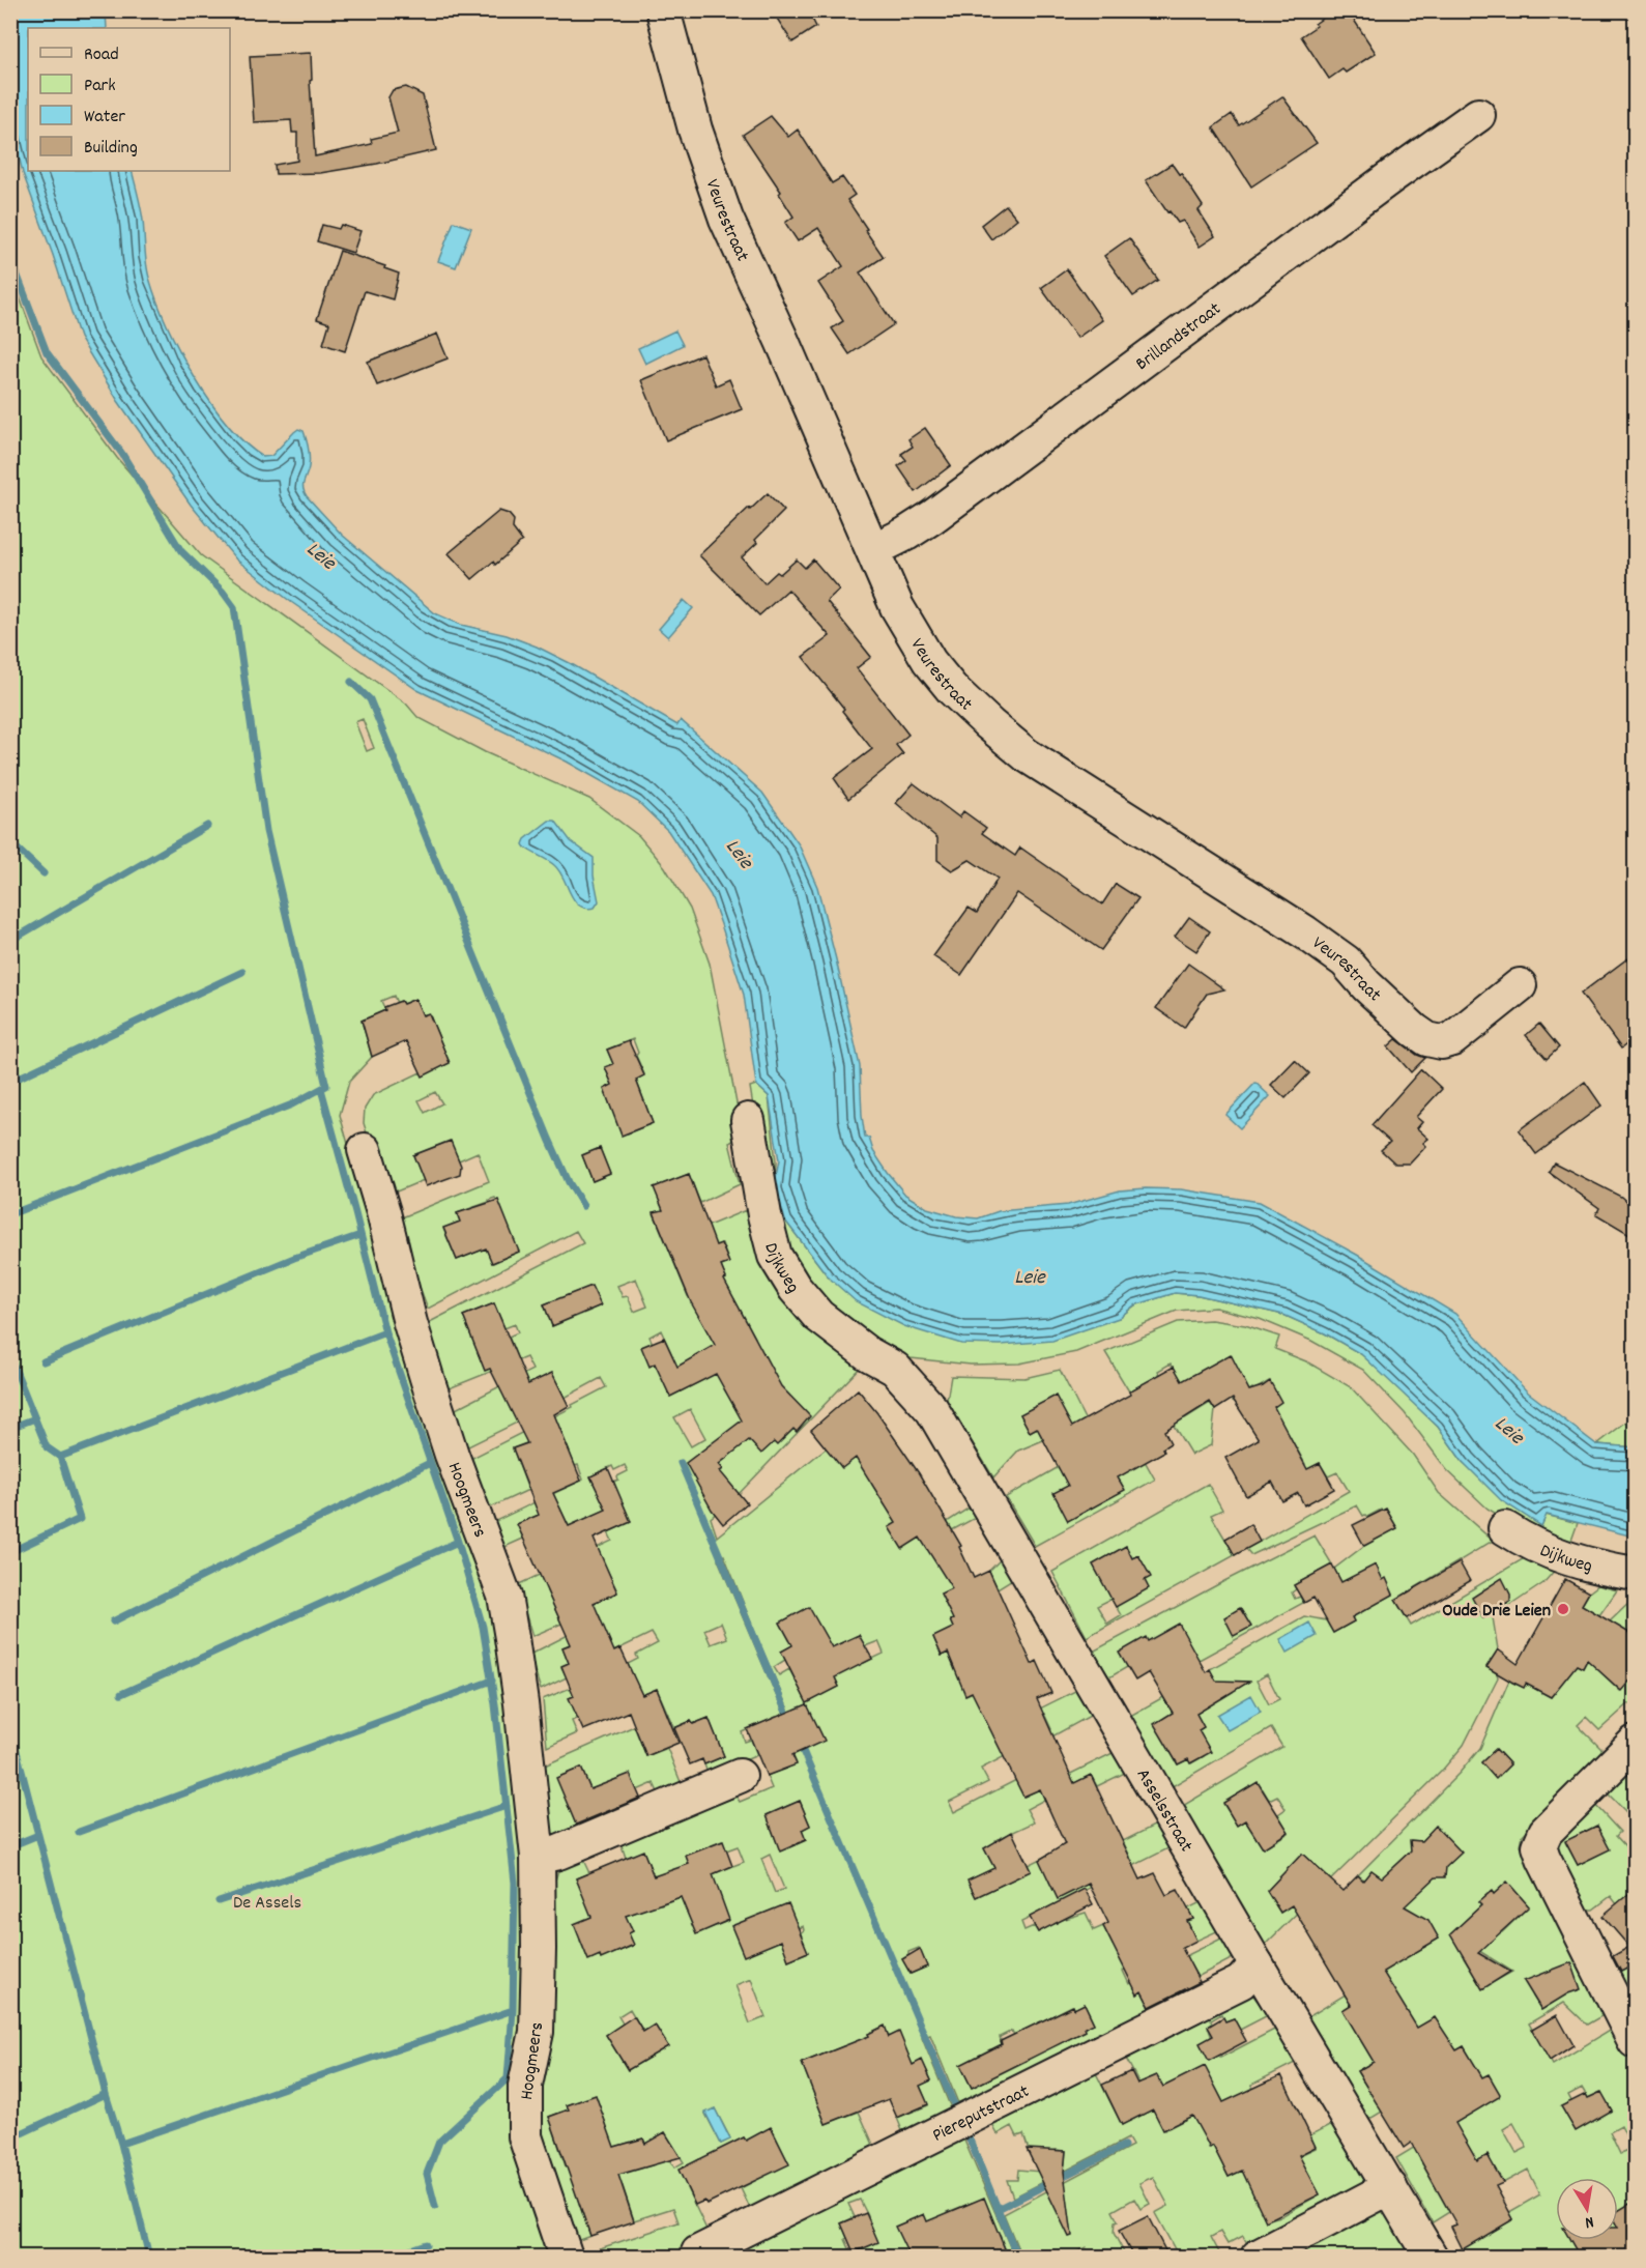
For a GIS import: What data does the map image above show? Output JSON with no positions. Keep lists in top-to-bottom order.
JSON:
{
  "streets": {
    "street": [
      "Veurestraat",
      "Brillandstraat",
      "Dijkweg",
      "Hoogmeers",
      "Asselsstraat",
      "Piereputstraat"
    ]
  },
  "crossings": [
    ["Veurestraat", "Brillandstraat"],
    ["Dijkweg", "Asselsstraat"],
    ["Asselsstraat", "Piereputstraat"]
  ],
  "water": ["Leie"],
  "parks": ["De Assels"],
  "places": ["Oude Drie Leien"],
  "legend": [
    "Road",
    "Park",
    "Water",
    "Building"
  ],
  "north": "bottom"
}
